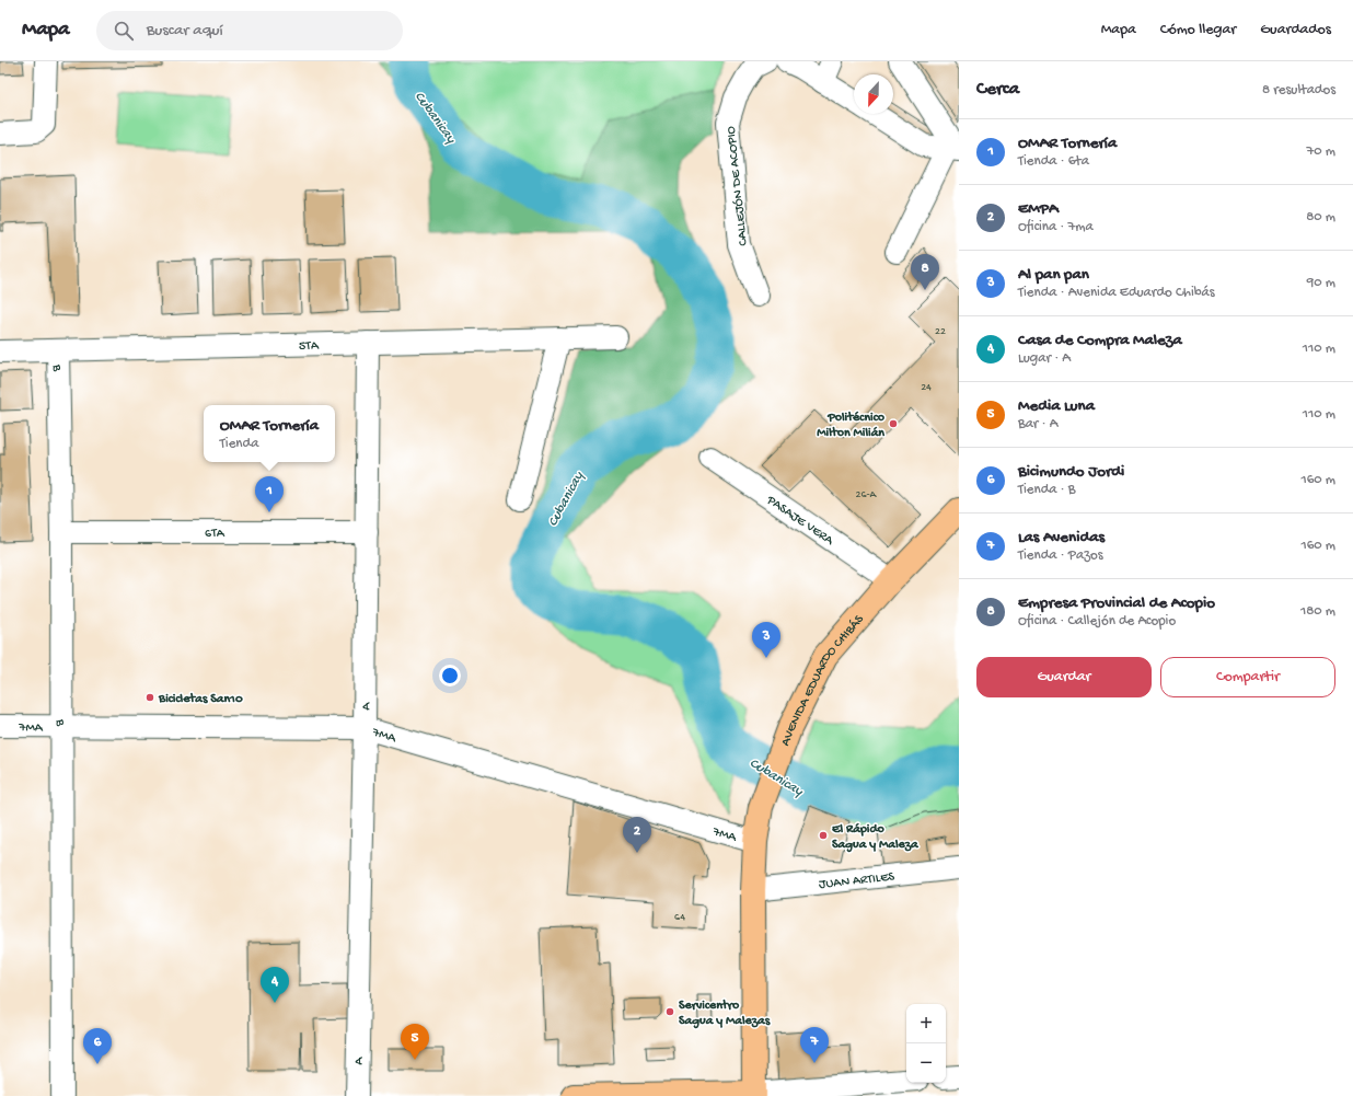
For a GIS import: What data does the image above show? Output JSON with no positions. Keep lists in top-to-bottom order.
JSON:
{
  "streets": {
    "main road": ["AVENIDA EDUARDO CHIBÁS"],
    "street": [
      "CALLEJÓN DE ACOPIO",
      "5TA",
      "B",
      "PASAJE VERA",
      "6TA",
      "A",
      "7MA",
      "JUAN ARTILES"
    ]
  },
  "crossings": [
    ["5TA", "B"],
    ["5TA", "A"],
    ["B", "6TA"],
    ["B", "7MA"],
    ["PASAJE VERA", "AVENIDA EDUARDO CHIBÁS"],
    ["6TA", "A"],
    ["AVENIDA EDUARDO CHIBÁS", "7MA"],
    ["AVENIDA EDUARDO CHIBÁS", "JUAN ARTILES"],
    ["A", "7MA"]
  ],
  "water": ["Cubanicay"],
  "places": [
    "Politécnico Milton Milián",
    "Bicicletas San10",
    "El Rápido Sagua y Maleza",
    "Servicentro Sagua y Malezas"
  ],
  "house_numbers": [
    "22",
    "24",
    "26-A",
    "64"
  ],
  "north": "bottom",
  "page": {
    "header": "Mapa",
    "search": "Buscar aquí",
    "nav": ["Mapa", "Cómo llegar", "Guardados"],
    "heading": ["Cerca", "8 resultados"],
    "list": [
      {
        "mark": "1",
        "name": "OMAR Tornería",
        "note": "Tienda · 6ta",
        "value": "70 m"
      },
      {
        "mark": "2",
        "name": "EMPA",
        "note": "Oficina · 7ma",
        "value": "80 m"
      },
      {
        "mark": "3",
        "name": "Al pan pan",
        "note": "Tienda · Avenida Eduardo Chibás",
        "value": "90 m"
      },
      {
        "mark": "4",
        "name": "Casa de Compra Maleza",
        "note": "Lugar · A",
        "value": "110 m"
      },
      {
        "mark": "5",
        "name": "Media Luna",
        "note": "Bar · A",
        "value": "110 m"
      },
      {
        "mark": "6",
        "name": "Bicimundo Jordi",
        "note": "Tienda · B",
        "value": "160 m"
      },
      {
        "mark": "7",
        "name": "Las Avenidas",
        "note": "Tienda · Pazos",
        "value": "160 m"
      },
      {
        "mark": "8",
        "name": "Empresa Provincial de Acopio",
        "note": "Oficina · Callejón de Acopio",
        "value": "180 m"
      }
    ],
    "pins": [
      "8",
      "1",
      "3",
      "2",
      "4",
      "5",
      "7",
      "6"
    ],
    "popup": ["OMAR Tornería", "Tienda"],
    "buttons": ["Guardar", "Compartir"],
    "map_buttons": ["+", "−"]
  }
}
